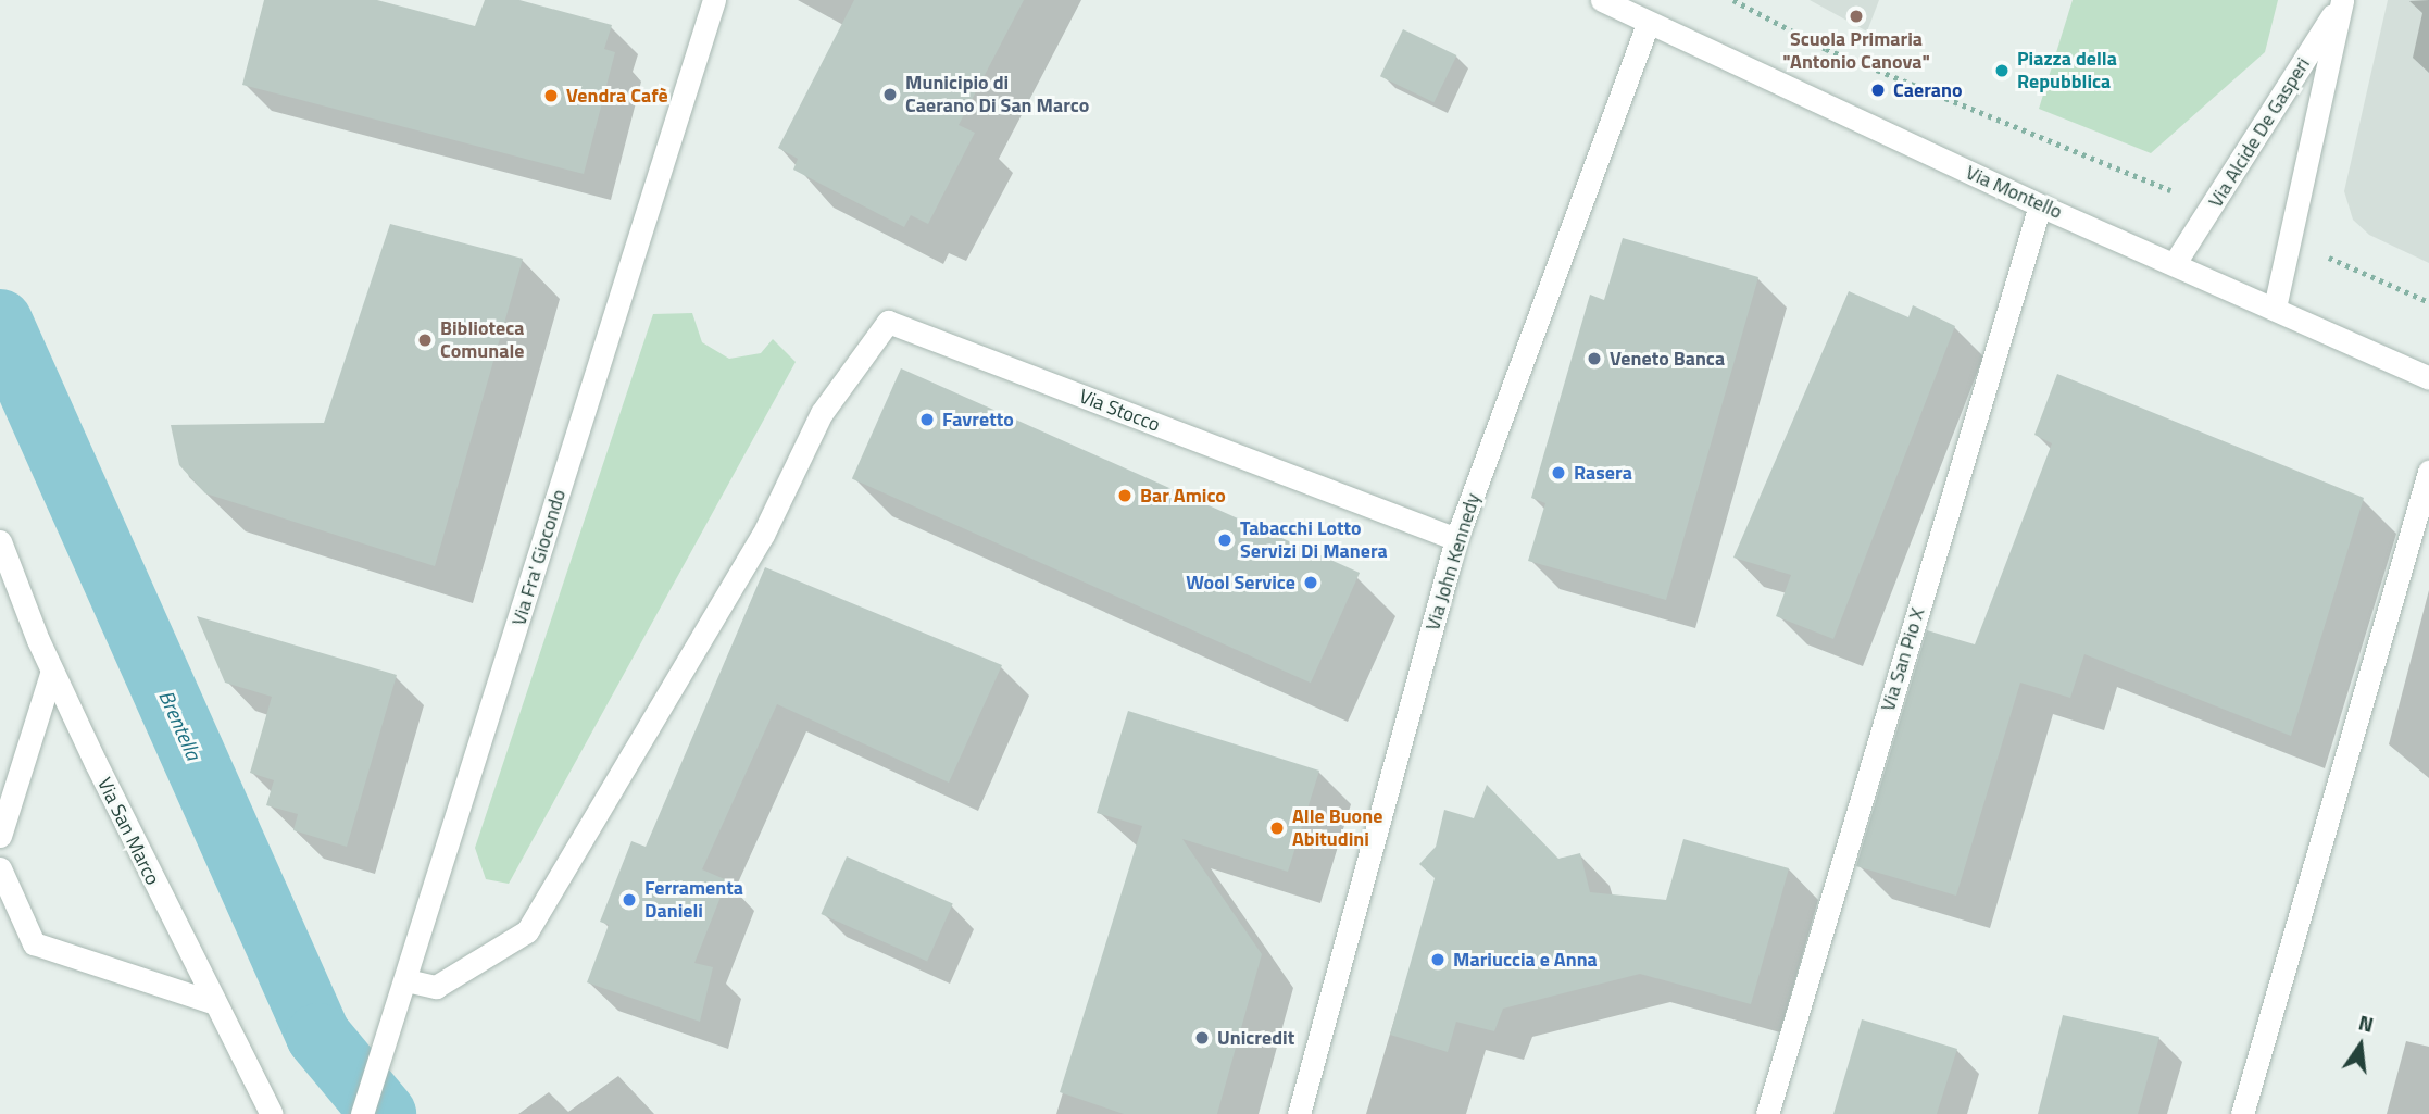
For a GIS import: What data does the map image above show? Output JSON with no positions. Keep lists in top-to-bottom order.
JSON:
{
  "streets": {
    "street": [
      "Via Alcide De Gasperi",
      "Via Montello",
      "Via Stocco",
      "Via Fra' Giocondo",
      "Via John Kennedy",
      "Via San Pio X",
      "Via San Marco"
    ]
  },
  "crossings": [
    ["Via Alcide De Gasperi", "Via Montello"],
    ["Via Montello", "Via John Kennedy"],
    ["Via Montello", "Via San Pio X"],
    ["Via Stocco", "Via Fra' Giocondo"],
    ["Via Stocco", "Via John Kennedy"]
  ],
  "water": ["Brentella"],
  "places": [
    "Scuola Primaria \"Antonio Canova\"",
    "Piazza della Repubblica",
    "Caerano",
    "Municipio di Caerano Di San Marco",
    "Vendra Cafè",
    "Biblioteca Comunale",
    "Veneto Banca",
    "Favretto",
    "Rasera",
    "Bar Amico",
    "Tabacchi Lotto Servizi Di Manera",
    "Wool Service",
    "Alle Buone Abitudini",
    "Ferramenta Danieli",
    "Mariuccia e Anna",
    "Unicredit"
  ],
  "north": "top"
}
